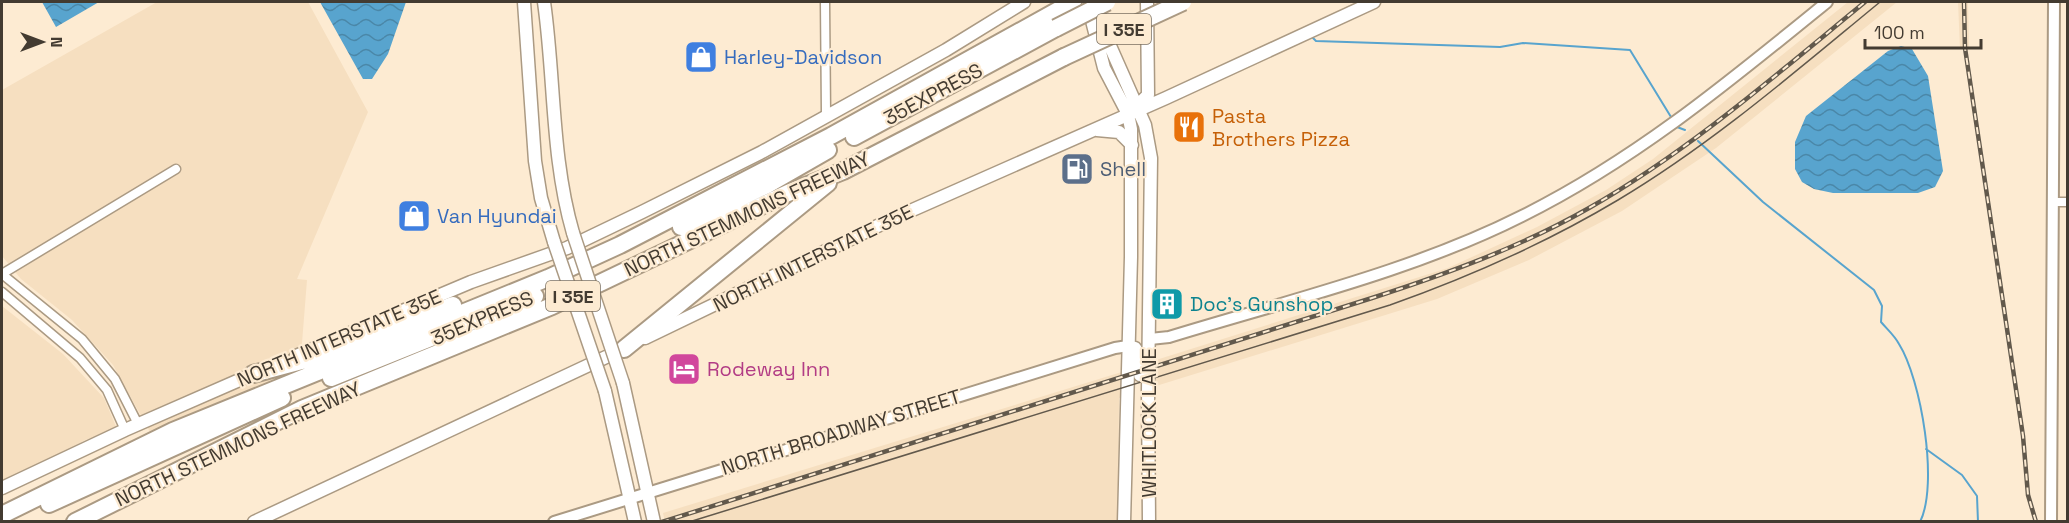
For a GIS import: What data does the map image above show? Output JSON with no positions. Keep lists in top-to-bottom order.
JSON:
{
  "streets": {
    "highway": ["I 35E", "35EXPRESS", "NORTH STEMMONS FREEWAY"],
    "main road": ["NORTH INTERSTATE 35E", "WHITLOCK LANE"],
    "street": ["NORTH BROADWAY STREET"]
  },
  "crossings": [
    ["35EXPRESS", "NORTH STEMMONS FREEWAY"],
    ["NORTH INTERSTATE 35E", "WHITLOCK LANE"],
    ["WHITLOCK LANE", "NORTH BROADWAY STREET"]
  ],
  "places": {
    "shop": ["Harley-Davidson", "Van Hyundai"],
    "restaurant": ["Pasta Brothers Pizza"],
    "fuel station": ["Shell"],
    "building": ["Doc's Gunshop"],
    "hotel": ["Rodeway Inn"]
  },
  "scale_bar": "100 m",
  "north": "right"
}
